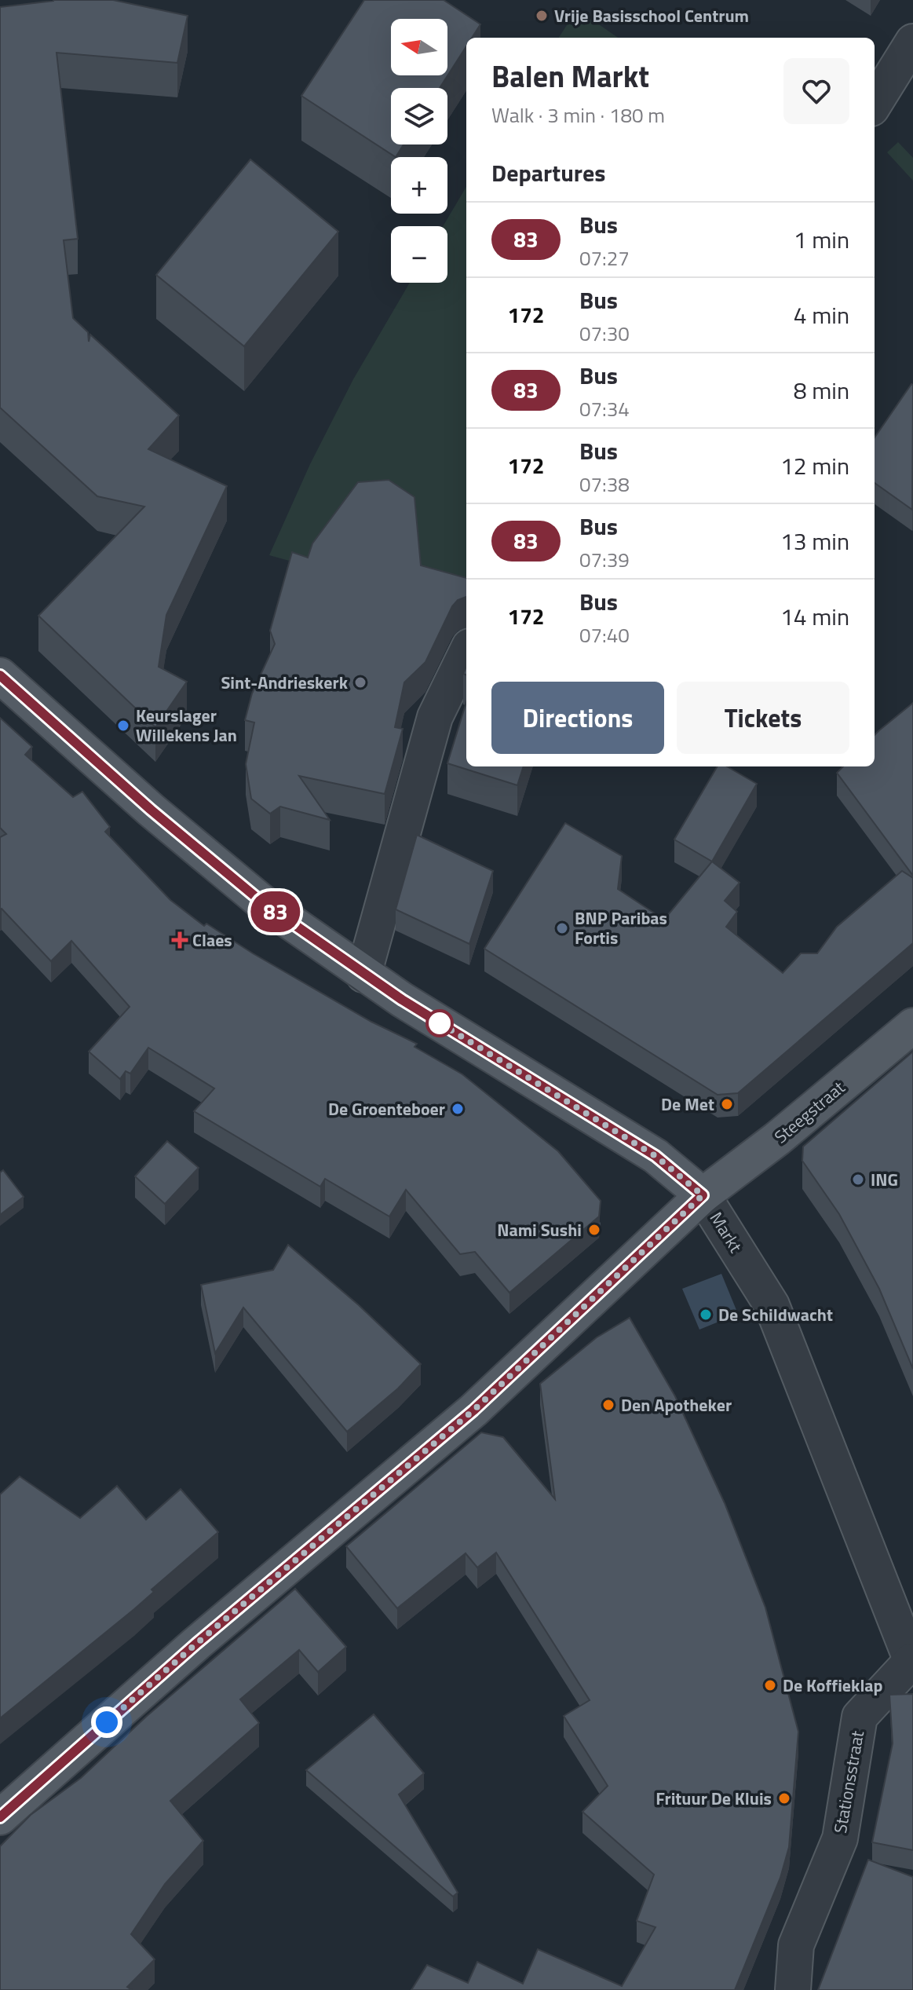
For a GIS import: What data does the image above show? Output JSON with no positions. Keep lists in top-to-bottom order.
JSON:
{
  "streets": {
    "main road": ["Steegstraat", "Markt"],
    "street": ["Stationsstraat"]
  },
  "crossings": [
    ["Steegstraat", "Markt"],
    ["Markt", "Stationsstraat"]
  ],
  "places": {
    "other": [
      "Vrije Basisschool Centrum",
      "Sint-Andrieskerk",
      "Keurslager Willekens Jan",
      "BNP Paribas Fortis",
      "De Met",
      "De Groenteboer",
      "ING",
      "Nami Sushi",
      "De Schildwacht",
      "Den Apotheker",
      "De Koffieklap",
      "Frituur De Kluis"
    ],
    "health": ["Claes"]
  },
  "lines": ["bus line 83"],
  "north": "left",
  "page": {
    "on_map": "83",
    "map_buttons": ["+", "−"],
    "heading": [
      ["Balen Markt", "Walk · 3 min · 180 m"],
      "Departures"
    ],
    "list": [
      {
        "mark": "83",
        "name": "Bus",
        "note": "07:27",
        "value": "1 min"
      },
      {
        "mark": "172",
        "name": "Bus",
        "note": "07:30",
        "value": "4 min"
      },
      {
        "mark": "83",
        "name": "Bus",
        "note": "07:34",
        "value": "8 min"
      },
      {
        "mark": "172",
        "name": "Bus",
        "note": "07:38",
        "value": "12 min"
      },
      {
        "mark": "83",
        "name": "Bus",
        "note": "07:39",
        "value": "13 min"
      },
      {
        "mark": "172",
        "name": "Bus",
        "note": "07:40",
        "value": "14 min"
      }
    ],
    "buttons": ["Directions", "Tickets"]
  }
}
